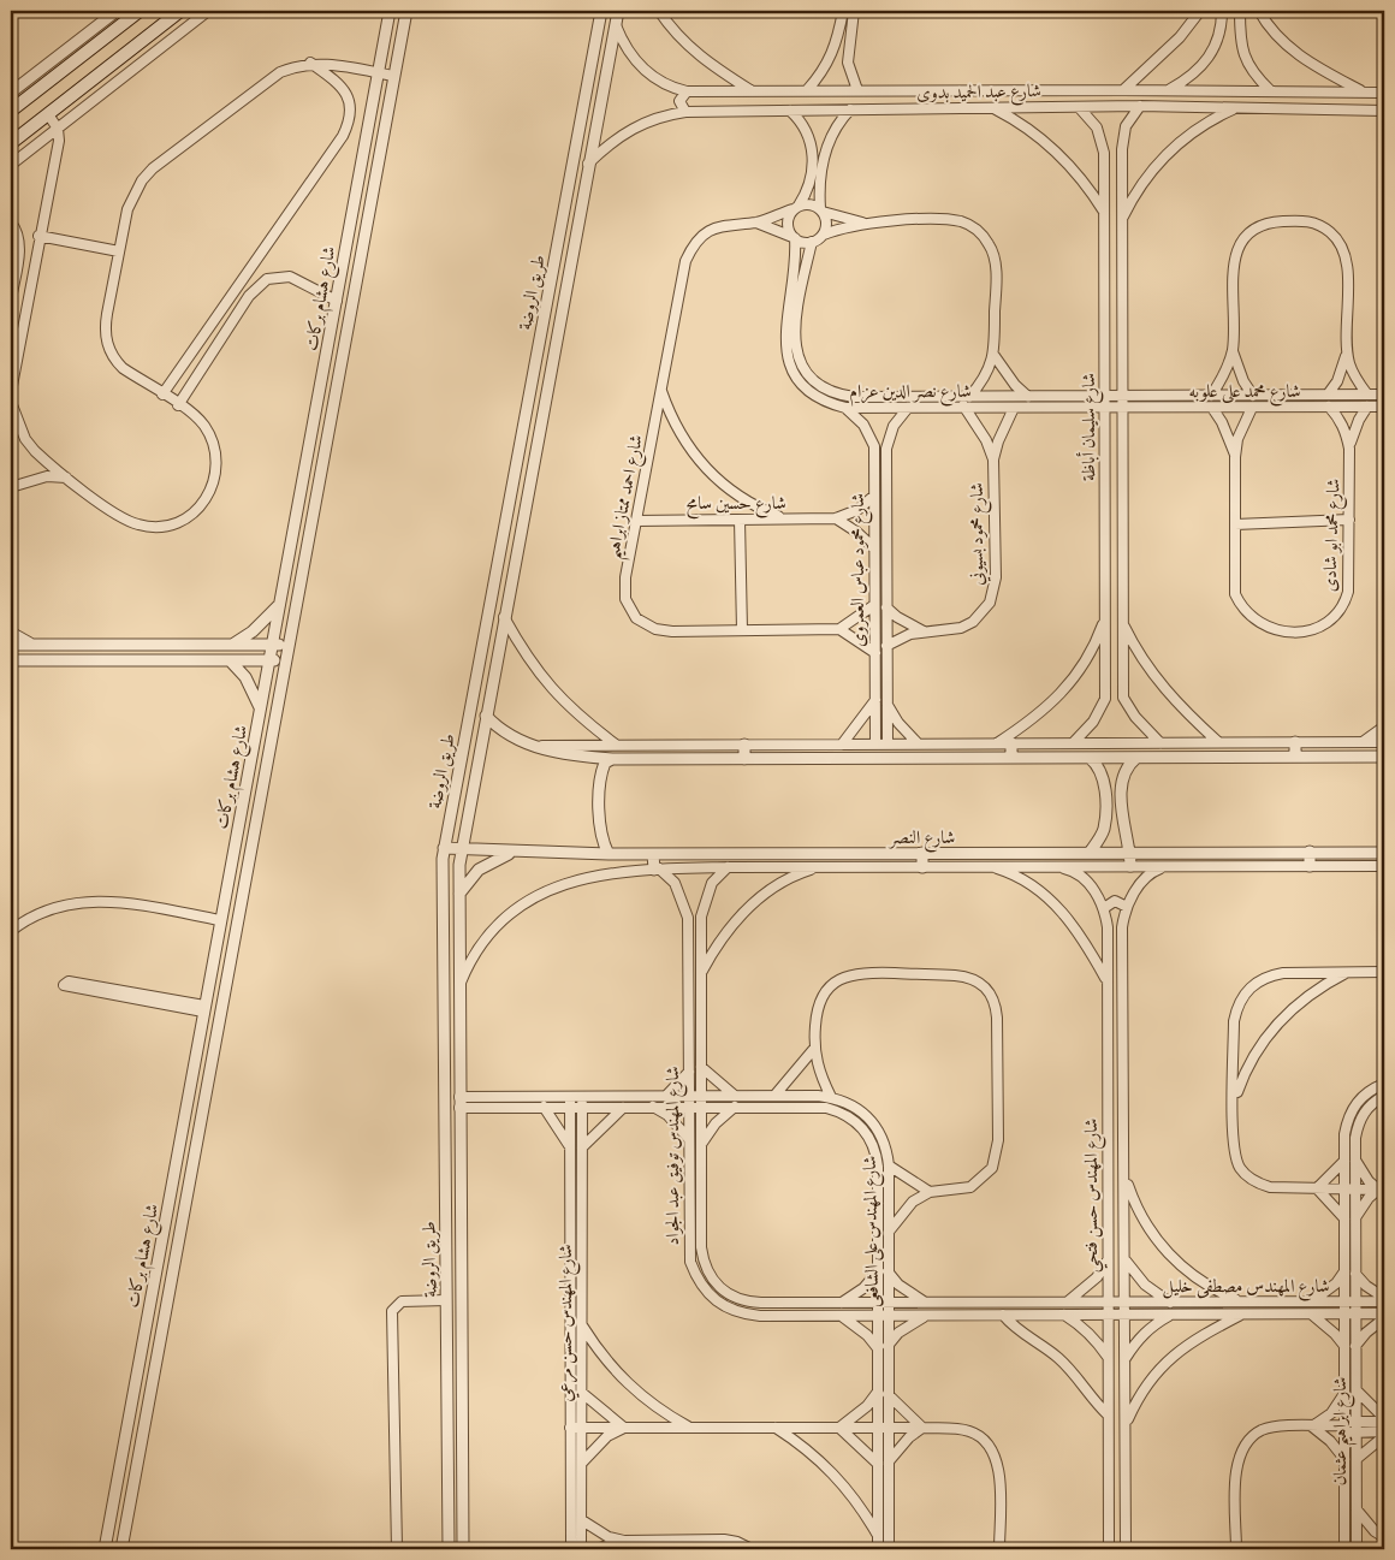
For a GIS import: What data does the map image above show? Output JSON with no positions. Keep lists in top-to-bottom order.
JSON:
{
  "streets": {
    "street": [
      "شارع عبد الحميد بدوى",
      "طريق الروضة",
      "شارع هشام بركات",
      "شارع نصر الدين عزام",
      "شارع محمد على علوبه",
      "شارع سليمان أباظة",
      "شارع احمد ممتاز ابراهيم",
      "شارع حسين سامح",
      "شارع محمود بسيوني",
      "شارع محمد ابو شادى",
      "شارع محمود عباس العمروى",
      "شارع النصر",
      "شارع المهندس توفيق عبد الجواد",
      "شارع المهندس حسن فتحي",
      "شارع المهندس على الشافعى",
      "شارع المهندس مصطفى خليل",
      "شارع المهندس حسن مرعي",
      "شارع ابراهيم عثمان"
    ]
  },
  "crossings": [
    ["شارع عبد الحميد بدوى", "طريق الروضة"],
    ["شارع عبد الحميد بدوى", "شارع سليمان أباظة"],
    ["طريق الروضة", "شارع النصر"],
    ["طريق الروضة", "شارع المهندس على الشافعى"],
    ["شارع نصر الدين عزام", "شارع محمد على علوبه"],
    ["شارع نصر الدين عزام", "شارع سليمان أباظة"],
    ["شارع نصر الدين عزام", "شارع احمد ممتاز ابراهيم"],
    ["شارع نصر الدين عزام", "شارع محمود بسيوني"],
    ["شارع نصر الدين عزام", "شارع محمود عباس العمروى"],
    ["شارع محمد على علوبه", "شارع سليمان أباظة"],
    ["شارع محمد على علوبه", "شارع محمد ابو شادى"],
    ["شارع احمد ممتاز ابراهيم", "شارع حسين سامح"],
    ["شارع حسين سامح", "شارع محمود عباس العمروى"],
    ["شارع محمود بسيوني", "شارع محمود عباس العمروى"],
    ["شارع المهندس توفيق عبد الجواد", "شارع المهندس حسن فتحي"],
    ["شارع المهندس توفيق عبد الجواد", "شارع المهندس على الشافعى"],
    ["شارع المهندس توفيق عبد الجواد", "شارع المهندس مصطفى خليل"],
    ["شارع المهندس حسن فتحي", "شارع المهندس مصطفى خليل"],
    ["شارع المهندس على الشافعى", "شارع المهندس حسن مرعي"],
    ["شارع المهندس مصطفى خليل", "شارع ابراهيم عثمان"]
  ]
}
